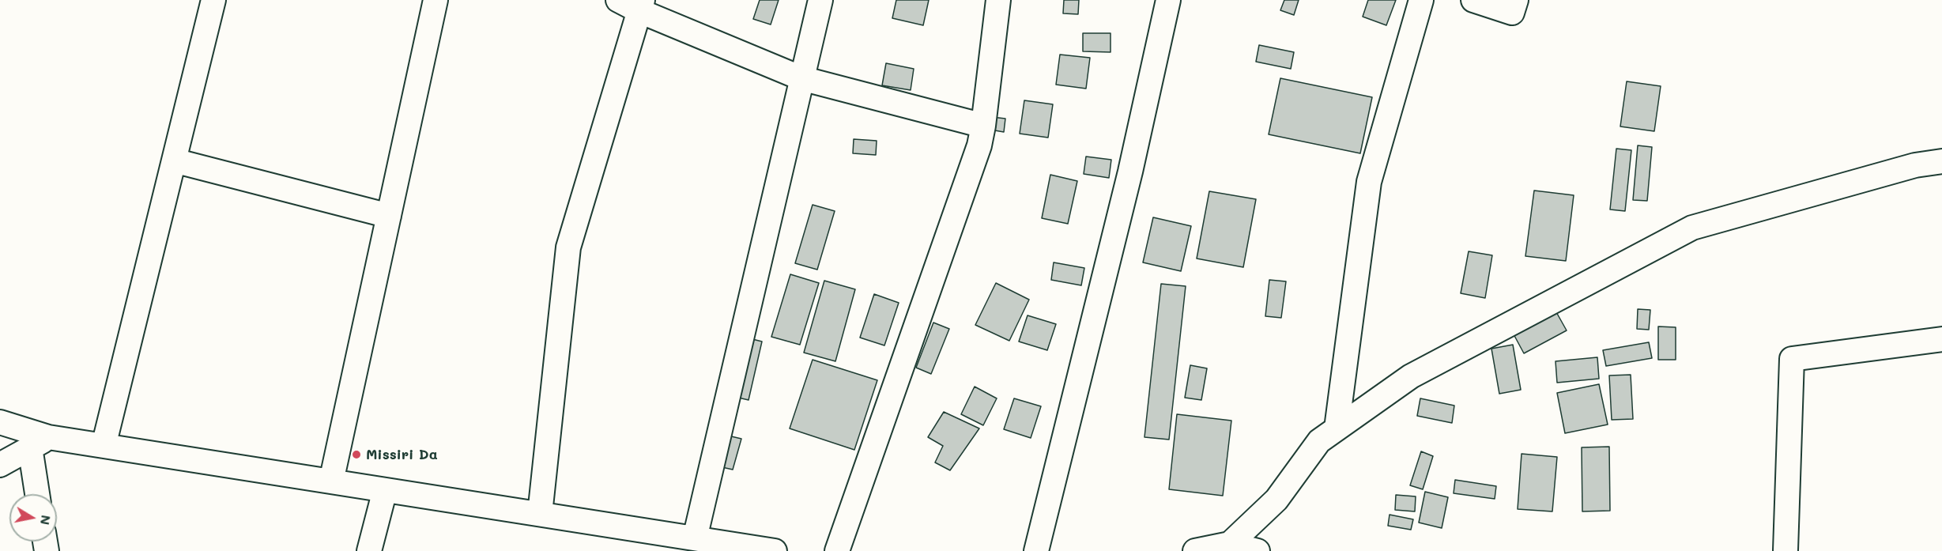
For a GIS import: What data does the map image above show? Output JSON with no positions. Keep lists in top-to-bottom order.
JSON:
{
  "places": ["Missiri Da"],
  "north": "right"
}
